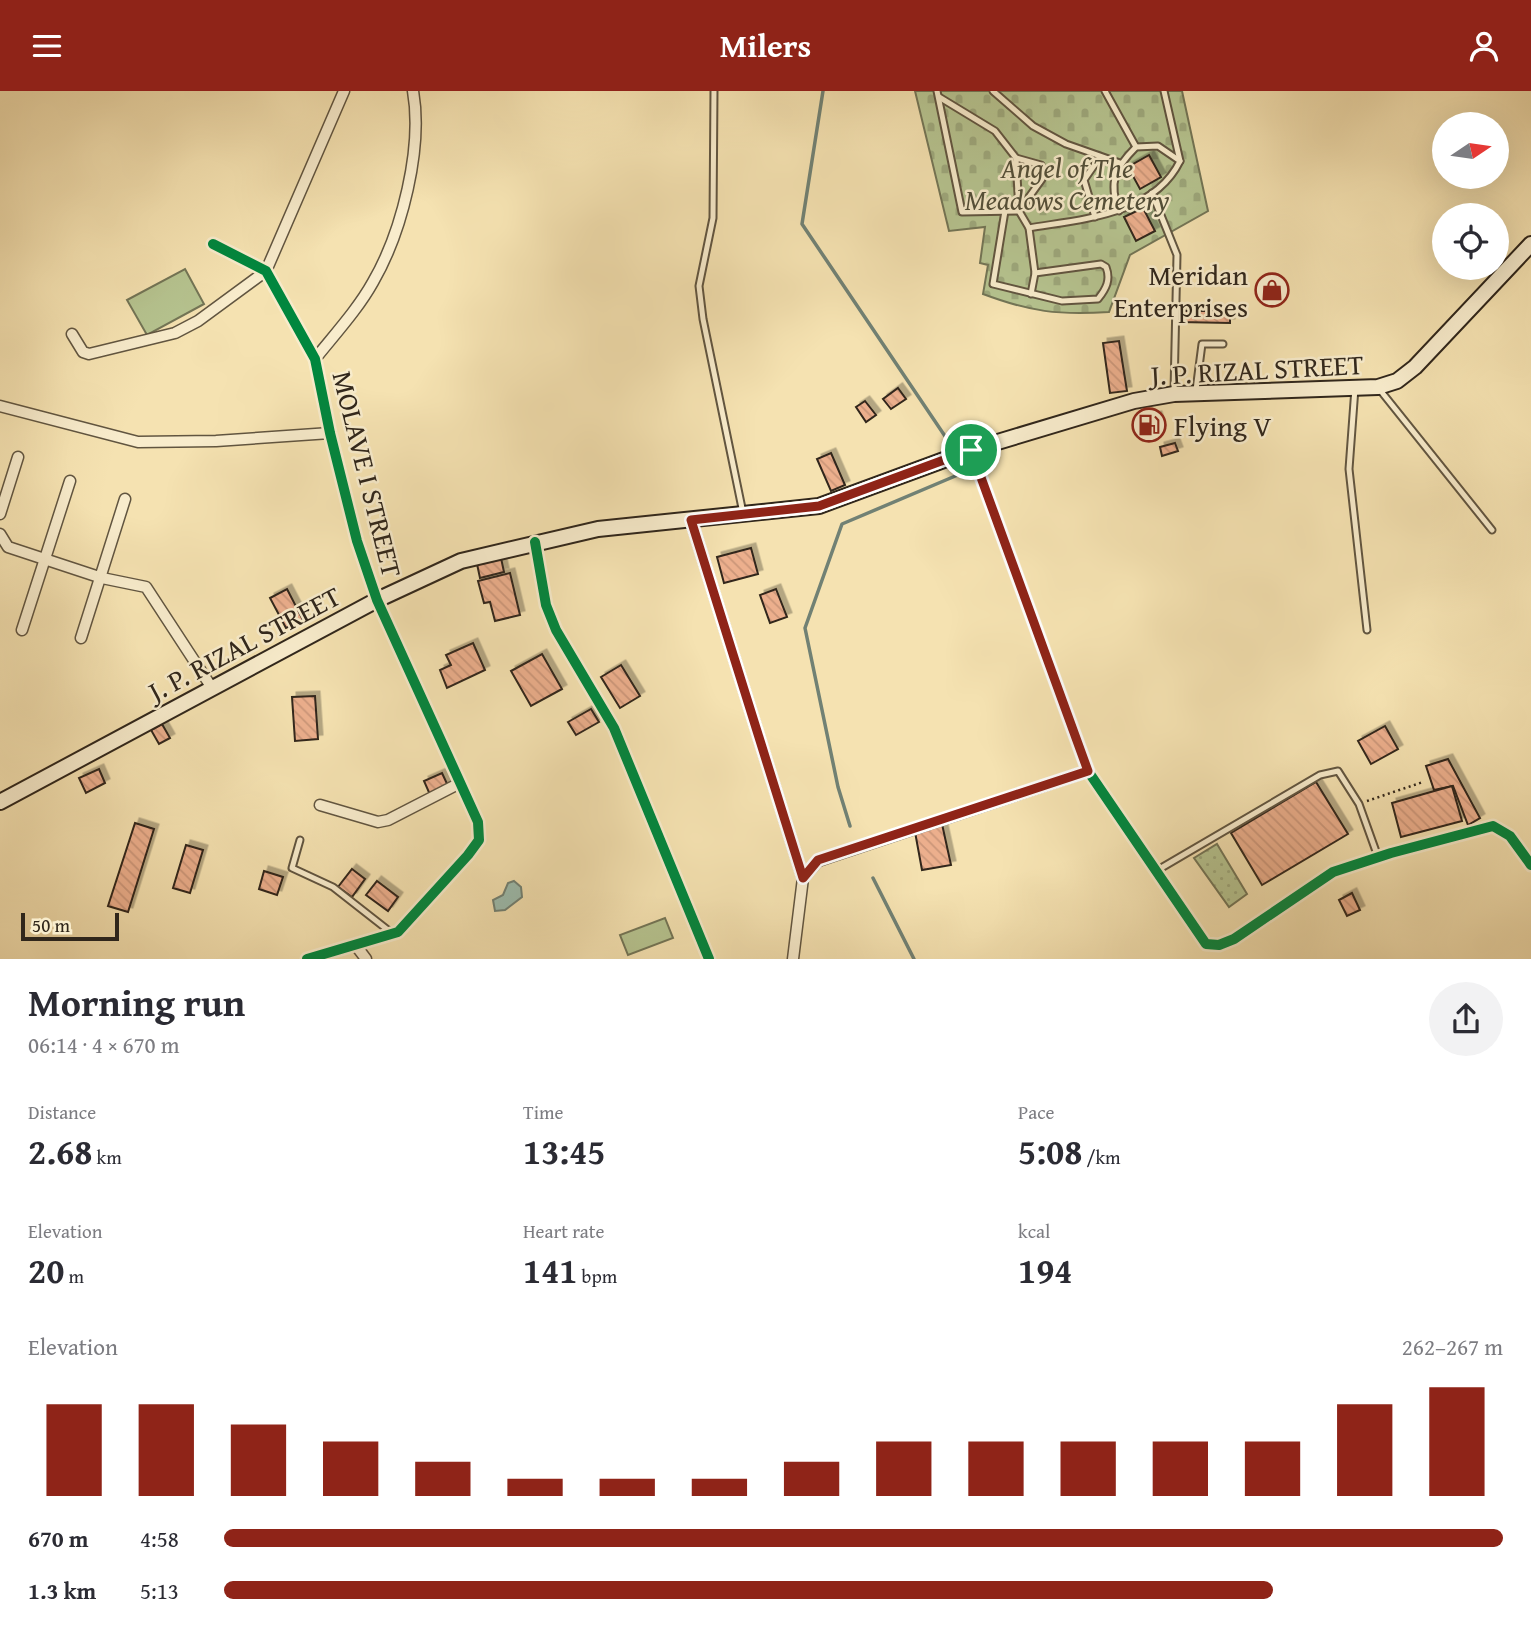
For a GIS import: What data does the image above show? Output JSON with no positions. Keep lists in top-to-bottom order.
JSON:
{
  "streets": {
    "main road": ["J. P. RIZAL STREET"],
    "street": ["MOLAVE I STREET"]
  },
  "crossings": [
    ["J. P. RIZAL STREET", "MOLAVE I STREET"]
  ],
  "parks": ["Angel of The Meadows Cemetery"],
  "places": {
    "shop": ["Meridan Enterprises"],
    "fuel station": ["Flying V"]
  },
  "scale_bar": "50 m",
  "north": "right",
  "page": {
    "header": "Milers",
    "scale": "50 m",
    "heading": ["Morning run", "06:14 · 4 × 670 m"],
    "stats": [
      ["Distance", "2.68 km"],
      ["Time", "13:45"],
      ["Pace", "5:08 /km"],
      ["Elevation", "20 m"],
      ["Heart rate", "141 bpm"],
      ["kcal", "194"]
    ],
    "chart": ["Elevation", "262–267 m"],
    "list": [
      {
        "name": "670 m",
        "note": "4:58"
      },
      {
        "name": "1.3 km",
        "note": "5:13"
      }
    ]
  }
}
